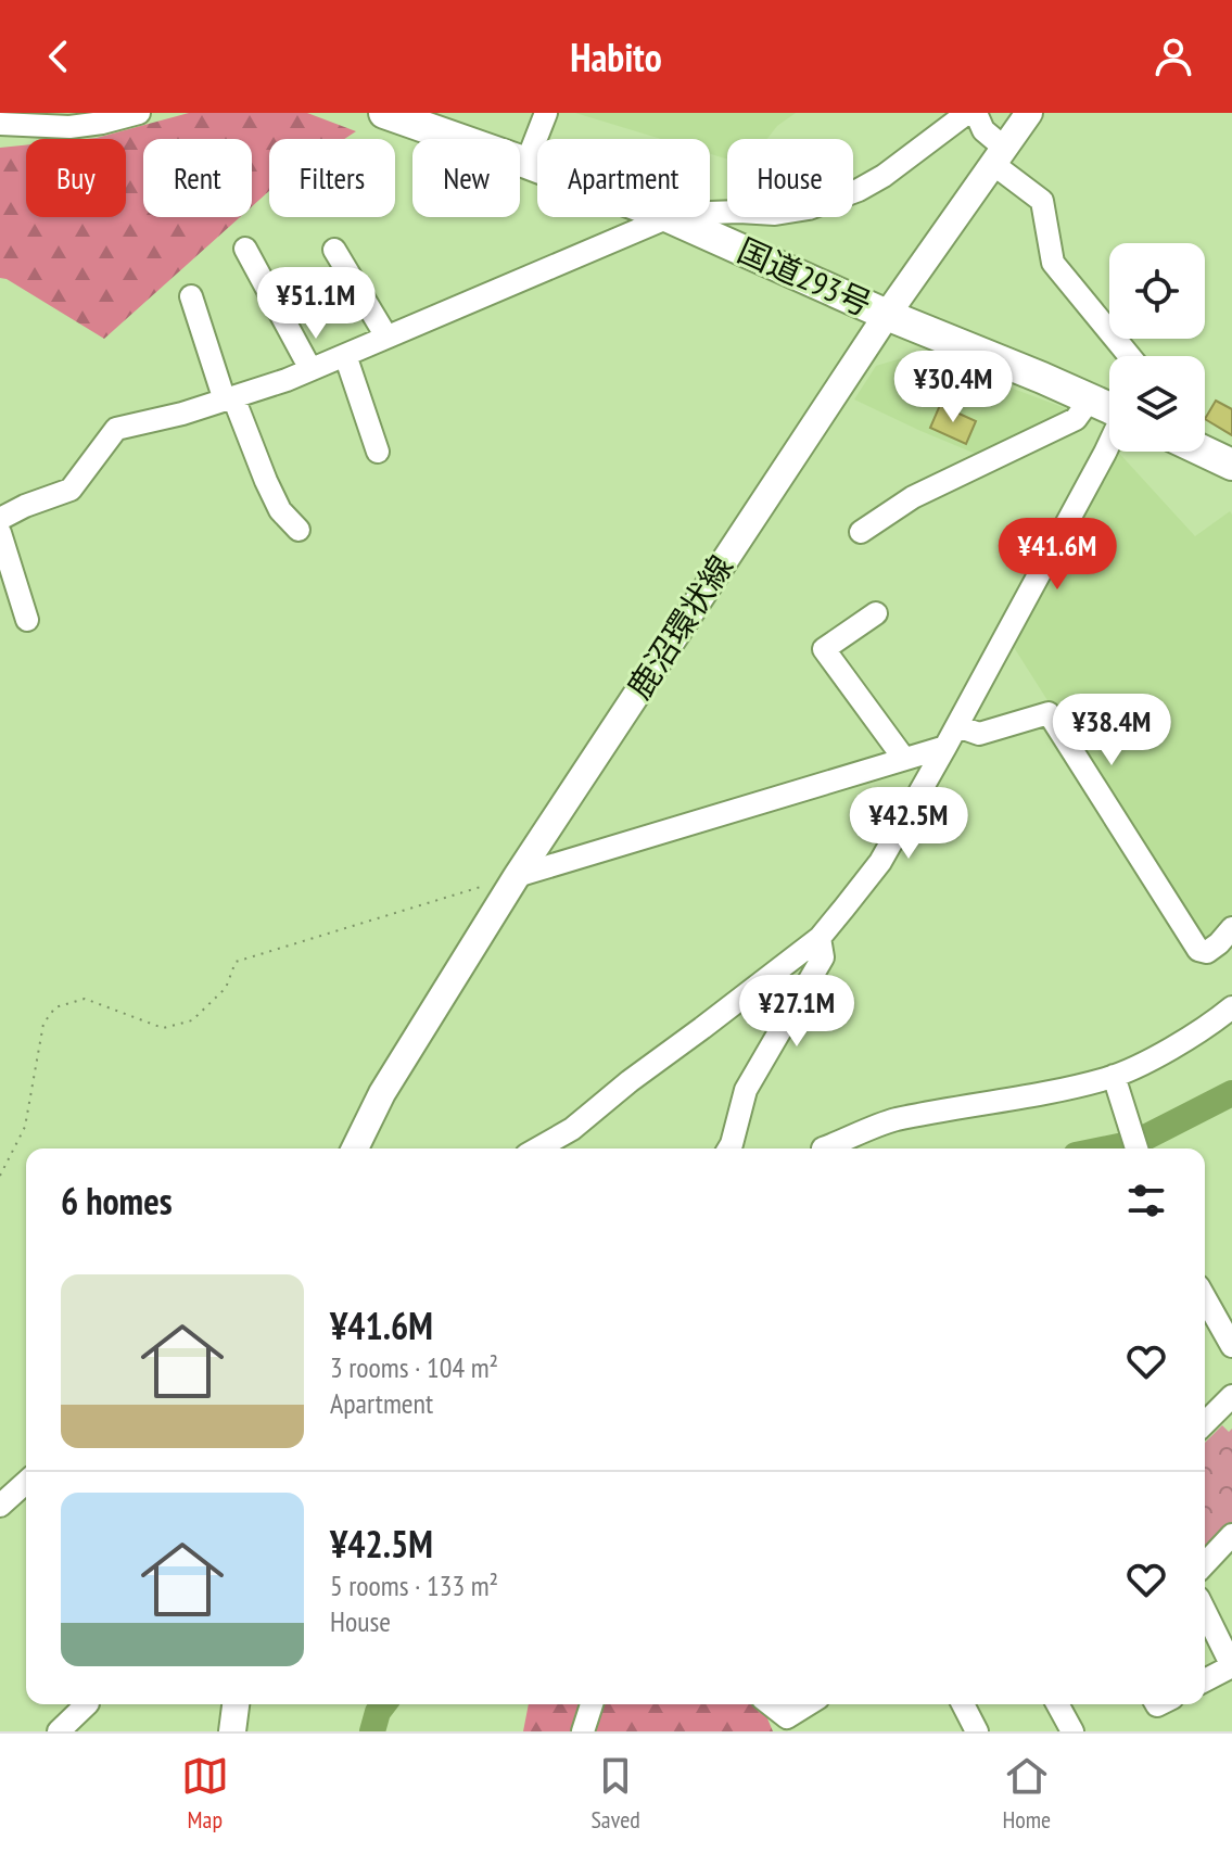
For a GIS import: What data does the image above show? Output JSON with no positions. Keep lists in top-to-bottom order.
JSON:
{
  "streets": {
    "highway": ["国道293号"],
    "main road": ["鹿沼環状線"]
  },
  "crossings": [
    ["国道293号", "鹿沼環状線"]
  ],
  "page": {
    "header": "Habito",
    "chip": [
      "Buy",
      "Rent",
      "Filters",
      "New",
      "Apartment",
      "House"
    ],
    "price": [
      "¥51.1M",
      "¥30.4M",
      "¥41.6M",
      "¥38.4M",
      "¥42.5M",
      "¥27.1M"
    ],
    "heading": "6 homes",
    "list": [
      {
        "name": "¥41.6M",
        "note": "3 rooms · 104 m² · Apartment"
      },
      {
        "name": "¥42.5M",
        "note": "5 rooms · 133 m² · House"
      }
    ],
    "tabs": ["Map", "Saved", "Home"]
  }
}
